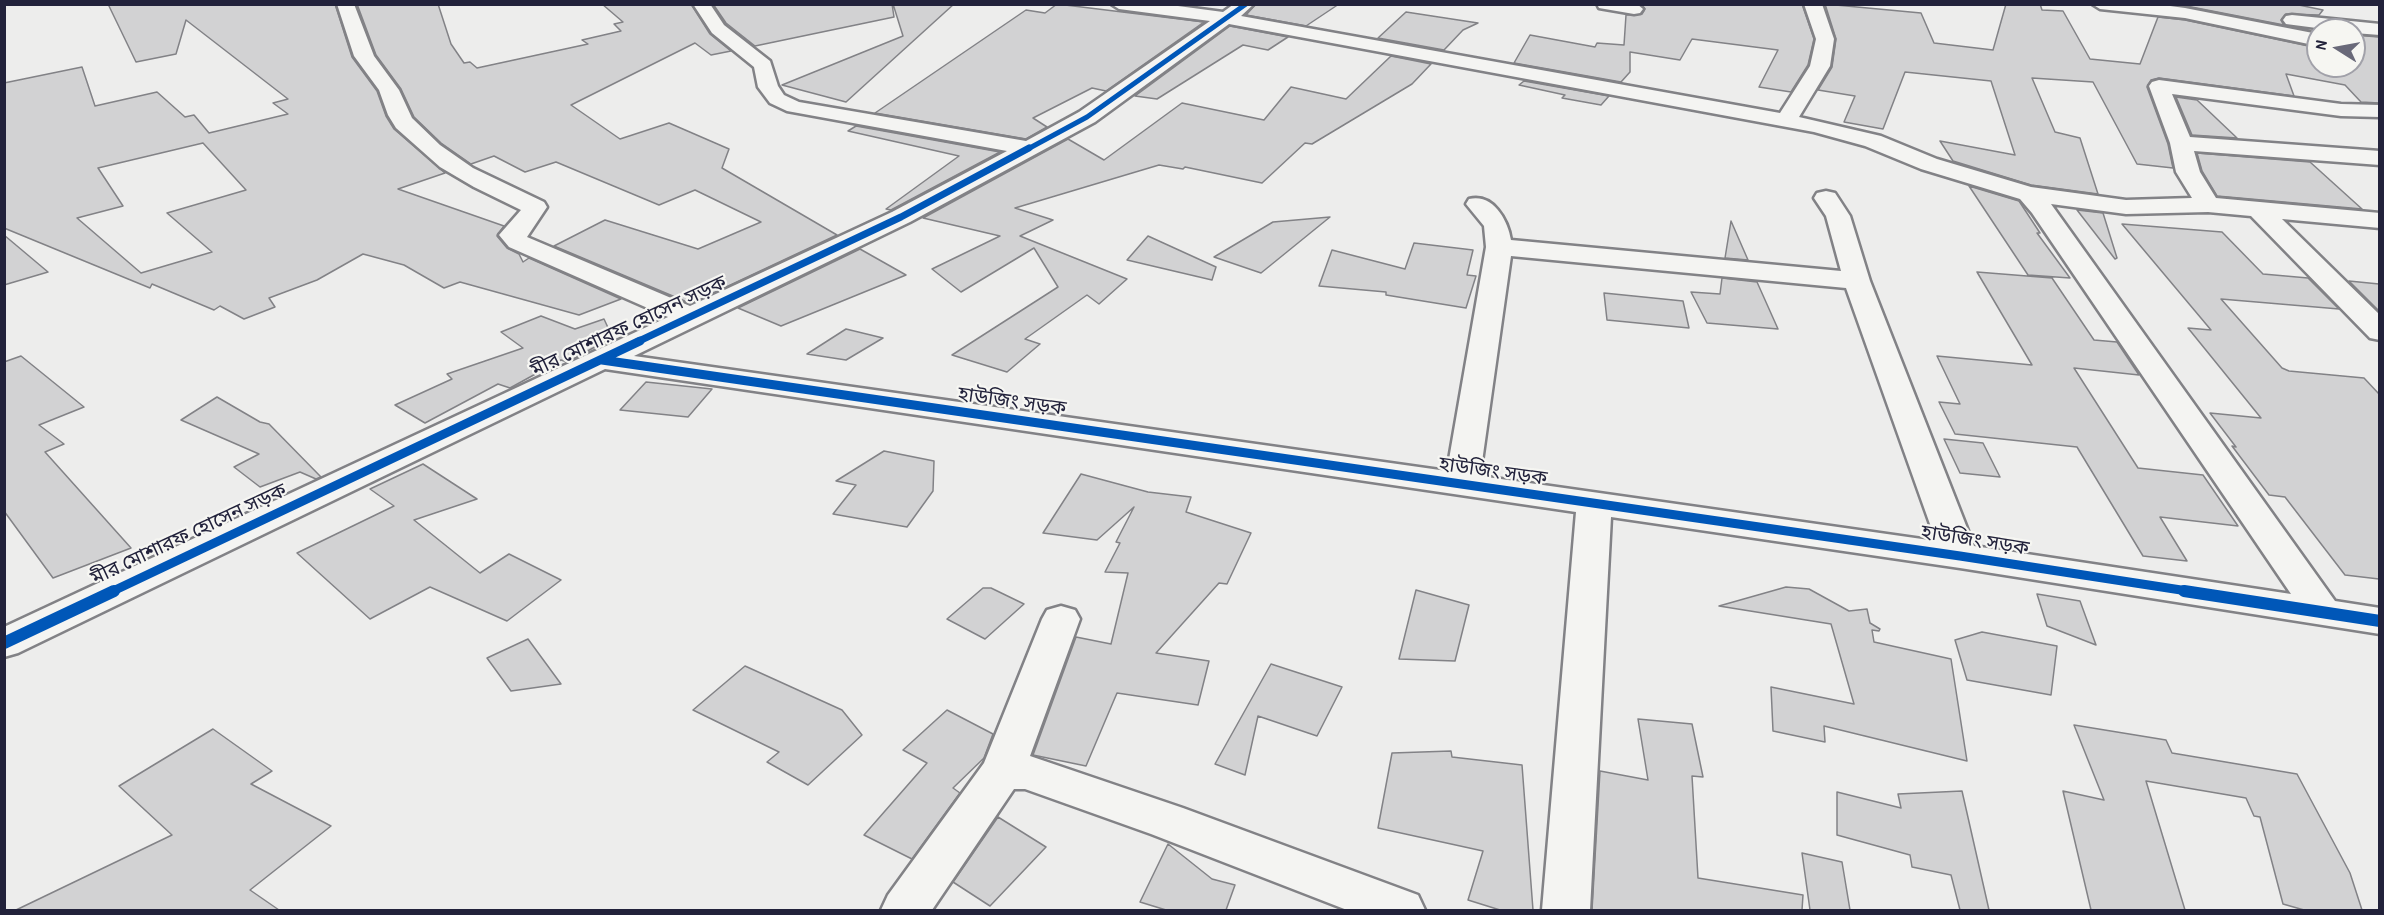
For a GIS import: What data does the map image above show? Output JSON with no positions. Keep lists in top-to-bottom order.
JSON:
{
  "streets": {
    "street": ["মীর মোশারফ হোসেন সড়ক", "হাউজিং সড়ক"]
  },
  "crossings": [
    ["মীর মোশারফ হোসেন সড়ক", "হাউজিং সড়ক"]
  ],
  "north": "left"
}
